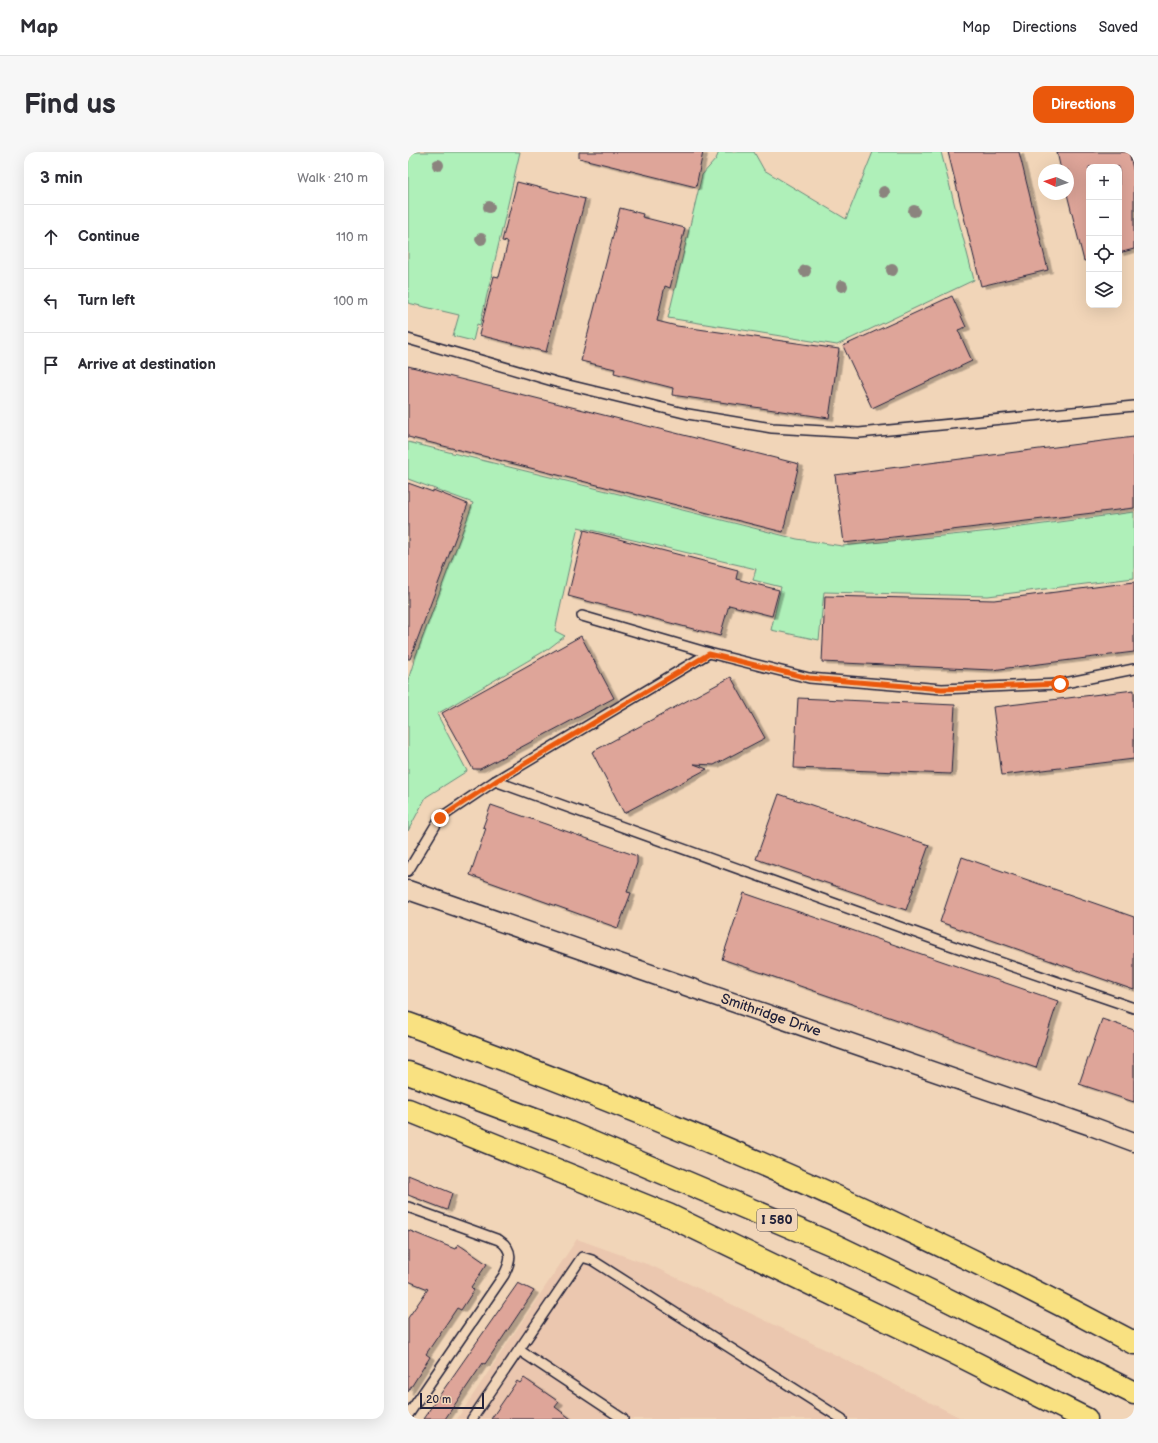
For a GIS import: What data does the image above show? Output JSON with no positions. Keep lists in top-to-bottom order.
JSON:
{
  "streets": {
    "highway": ["I 580"],
    "street": ["Smithridge Drive"]
  },
  "scale_bar": "20 m",
  "north": "left",
  "page": {
    "header": "Map",
    "nav": ["Map", "Directions", "Saved"],
    "buttons": "Directions",
    "title": "Find us",
    "heading": ["3 min", "Walk · 210 m"],
    "map_buttons": ["+", "−"],
    "list": [
      ["Continue", "110 m"],
      ["Turn left", "100 m"],
      "Arrive at destination"
    ],
    "scale": "20 m"
  }
}
